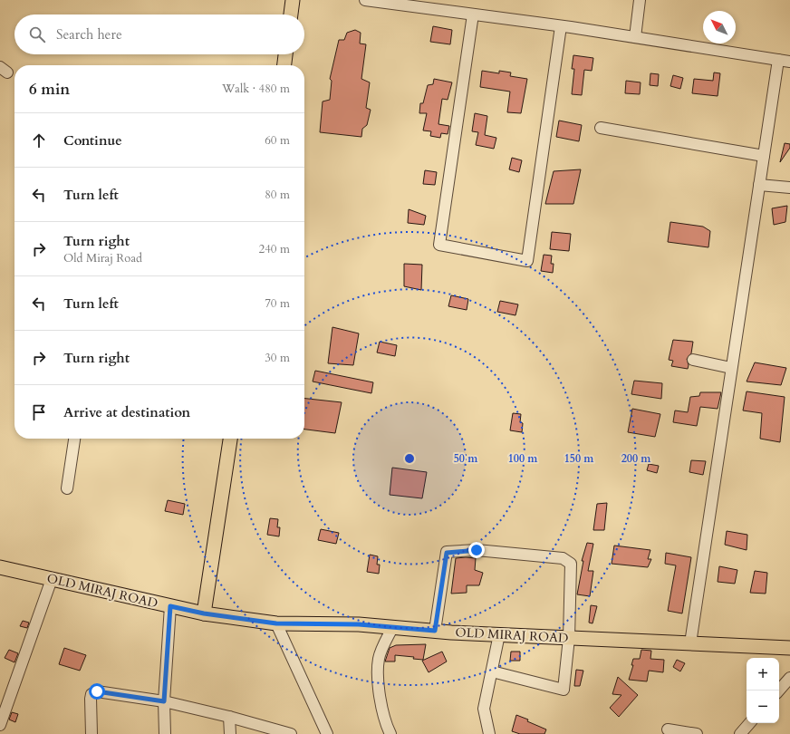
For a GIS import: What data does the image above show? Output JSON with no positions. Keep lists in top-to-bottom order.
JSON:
{
  "streets": {
    "main road": ["OLD MIRAJ ROAD"]
  },
  "north": "top left",
  "page": {
    "search": "Search here",
    "heading": ["6 min", "Walk · 480 m"],
    "list": [
      ["Continue", "60 m"],
      ["Turn left", "80 m"],
      ["Turn right", "Old Miraj Road", "240 m"],
      ["Turn left", "70 m"],
      ["Turn right", "30 m"],
      "Arrive at destination"
    ],
    "map_buttons": ["+", "−"]
  },
  "rings": [
    "50 m",
    "100 m",
    "150 m",
    "200 m"
  ]
}
